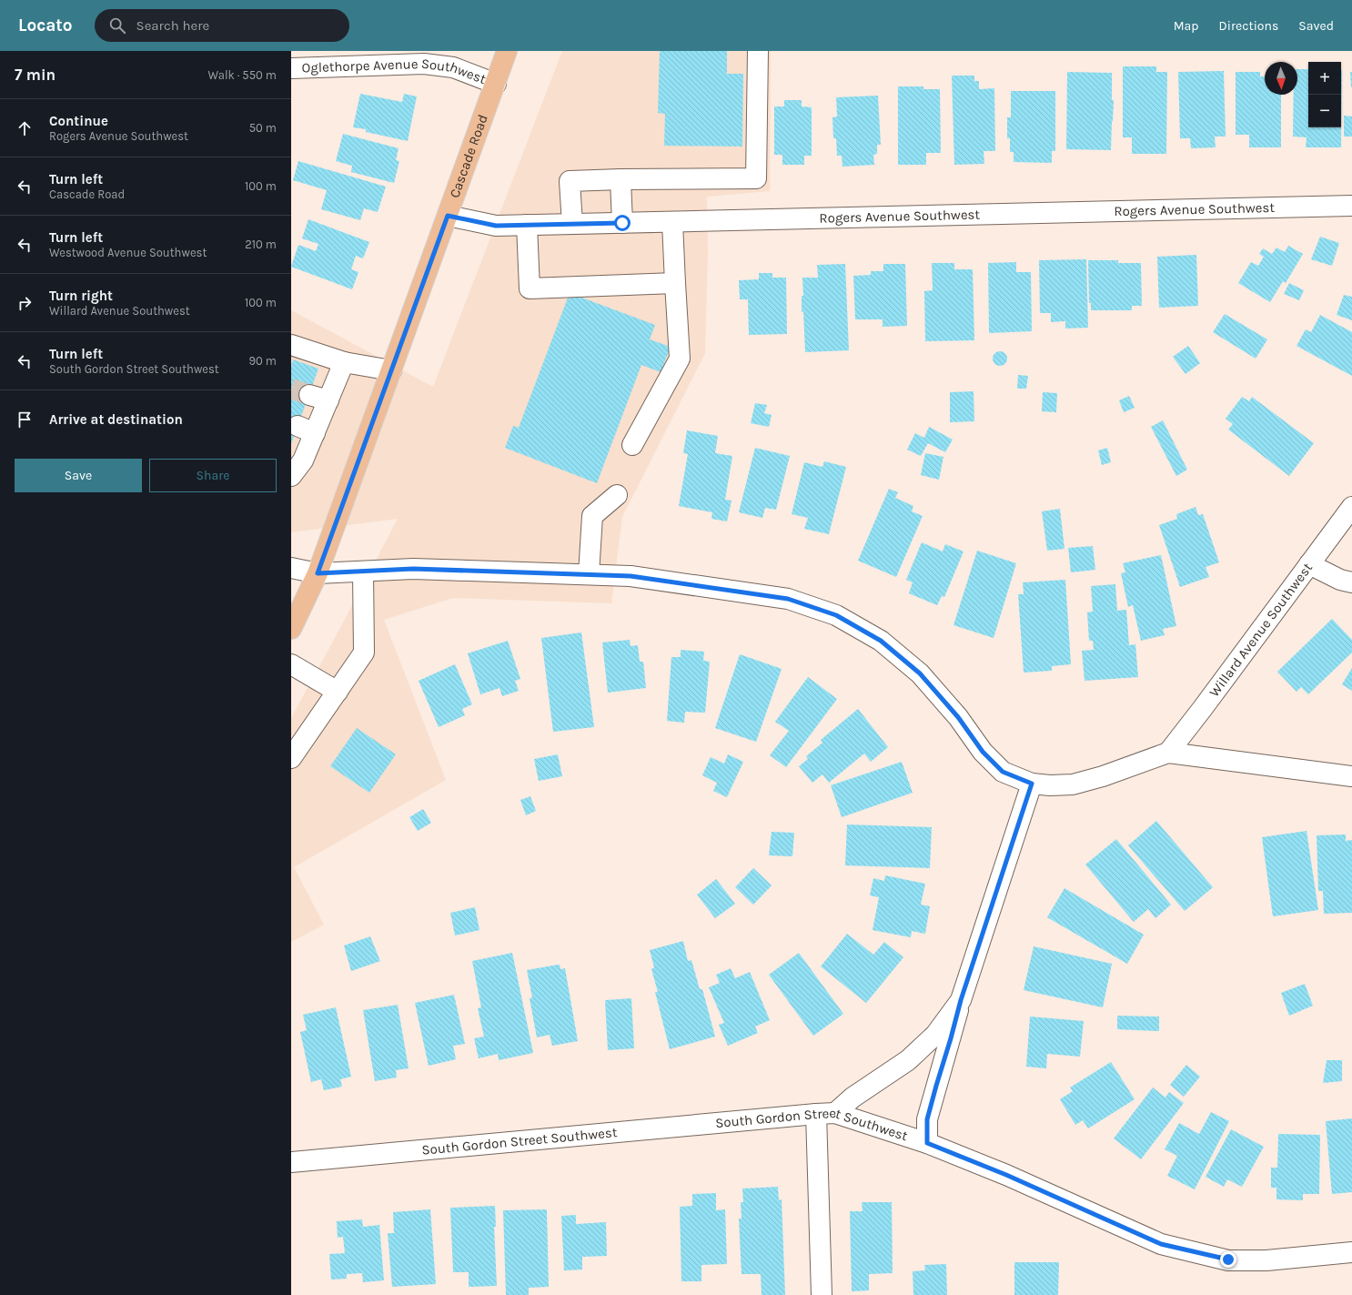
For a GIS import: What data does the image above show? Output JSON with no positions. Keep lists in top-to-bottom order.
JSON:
{
  "streets": {
    "main road": ["Cascade Road"],
    "street": [
      "Oglethorpe Avenue Southwest",
      "Rogers Avenue Southwest",
      "Willard Avenue Southwest",
      "South Gordon Street Southwest"
    ]
  },
  "crossings": [
    ["Oglethorpe Avenue Southwest", "Cascade Road"],
    ["Cascade Road", "Rogers Avenue Southwest"]
  ],
  "north": "bottom",
  "page": {
    "header": "Locato",
    "search": "Search here",
    "nav": ["Map", "Directions", "Saved"],
    "heading": ["7 min", "Walk · 550 m"],
    "map_buttons": ["+", "−"],
    "list": [
      ["Continue", "Rogers Avenue Southwest", "50 m"],
      ["Turn left", "Cascade Road", "100 m"],
      ["Turn left", "Westwood Avenue Southwest", "210 m"],
      ["Turn right", "Willard Avenue Southwest", "100 m"],
      ["Turn left", "South Gordon Street Southwest", "90 m"],
      "Arrive at destination"
    ],
    "buttons": ["Save", "Share"]
  }
}
